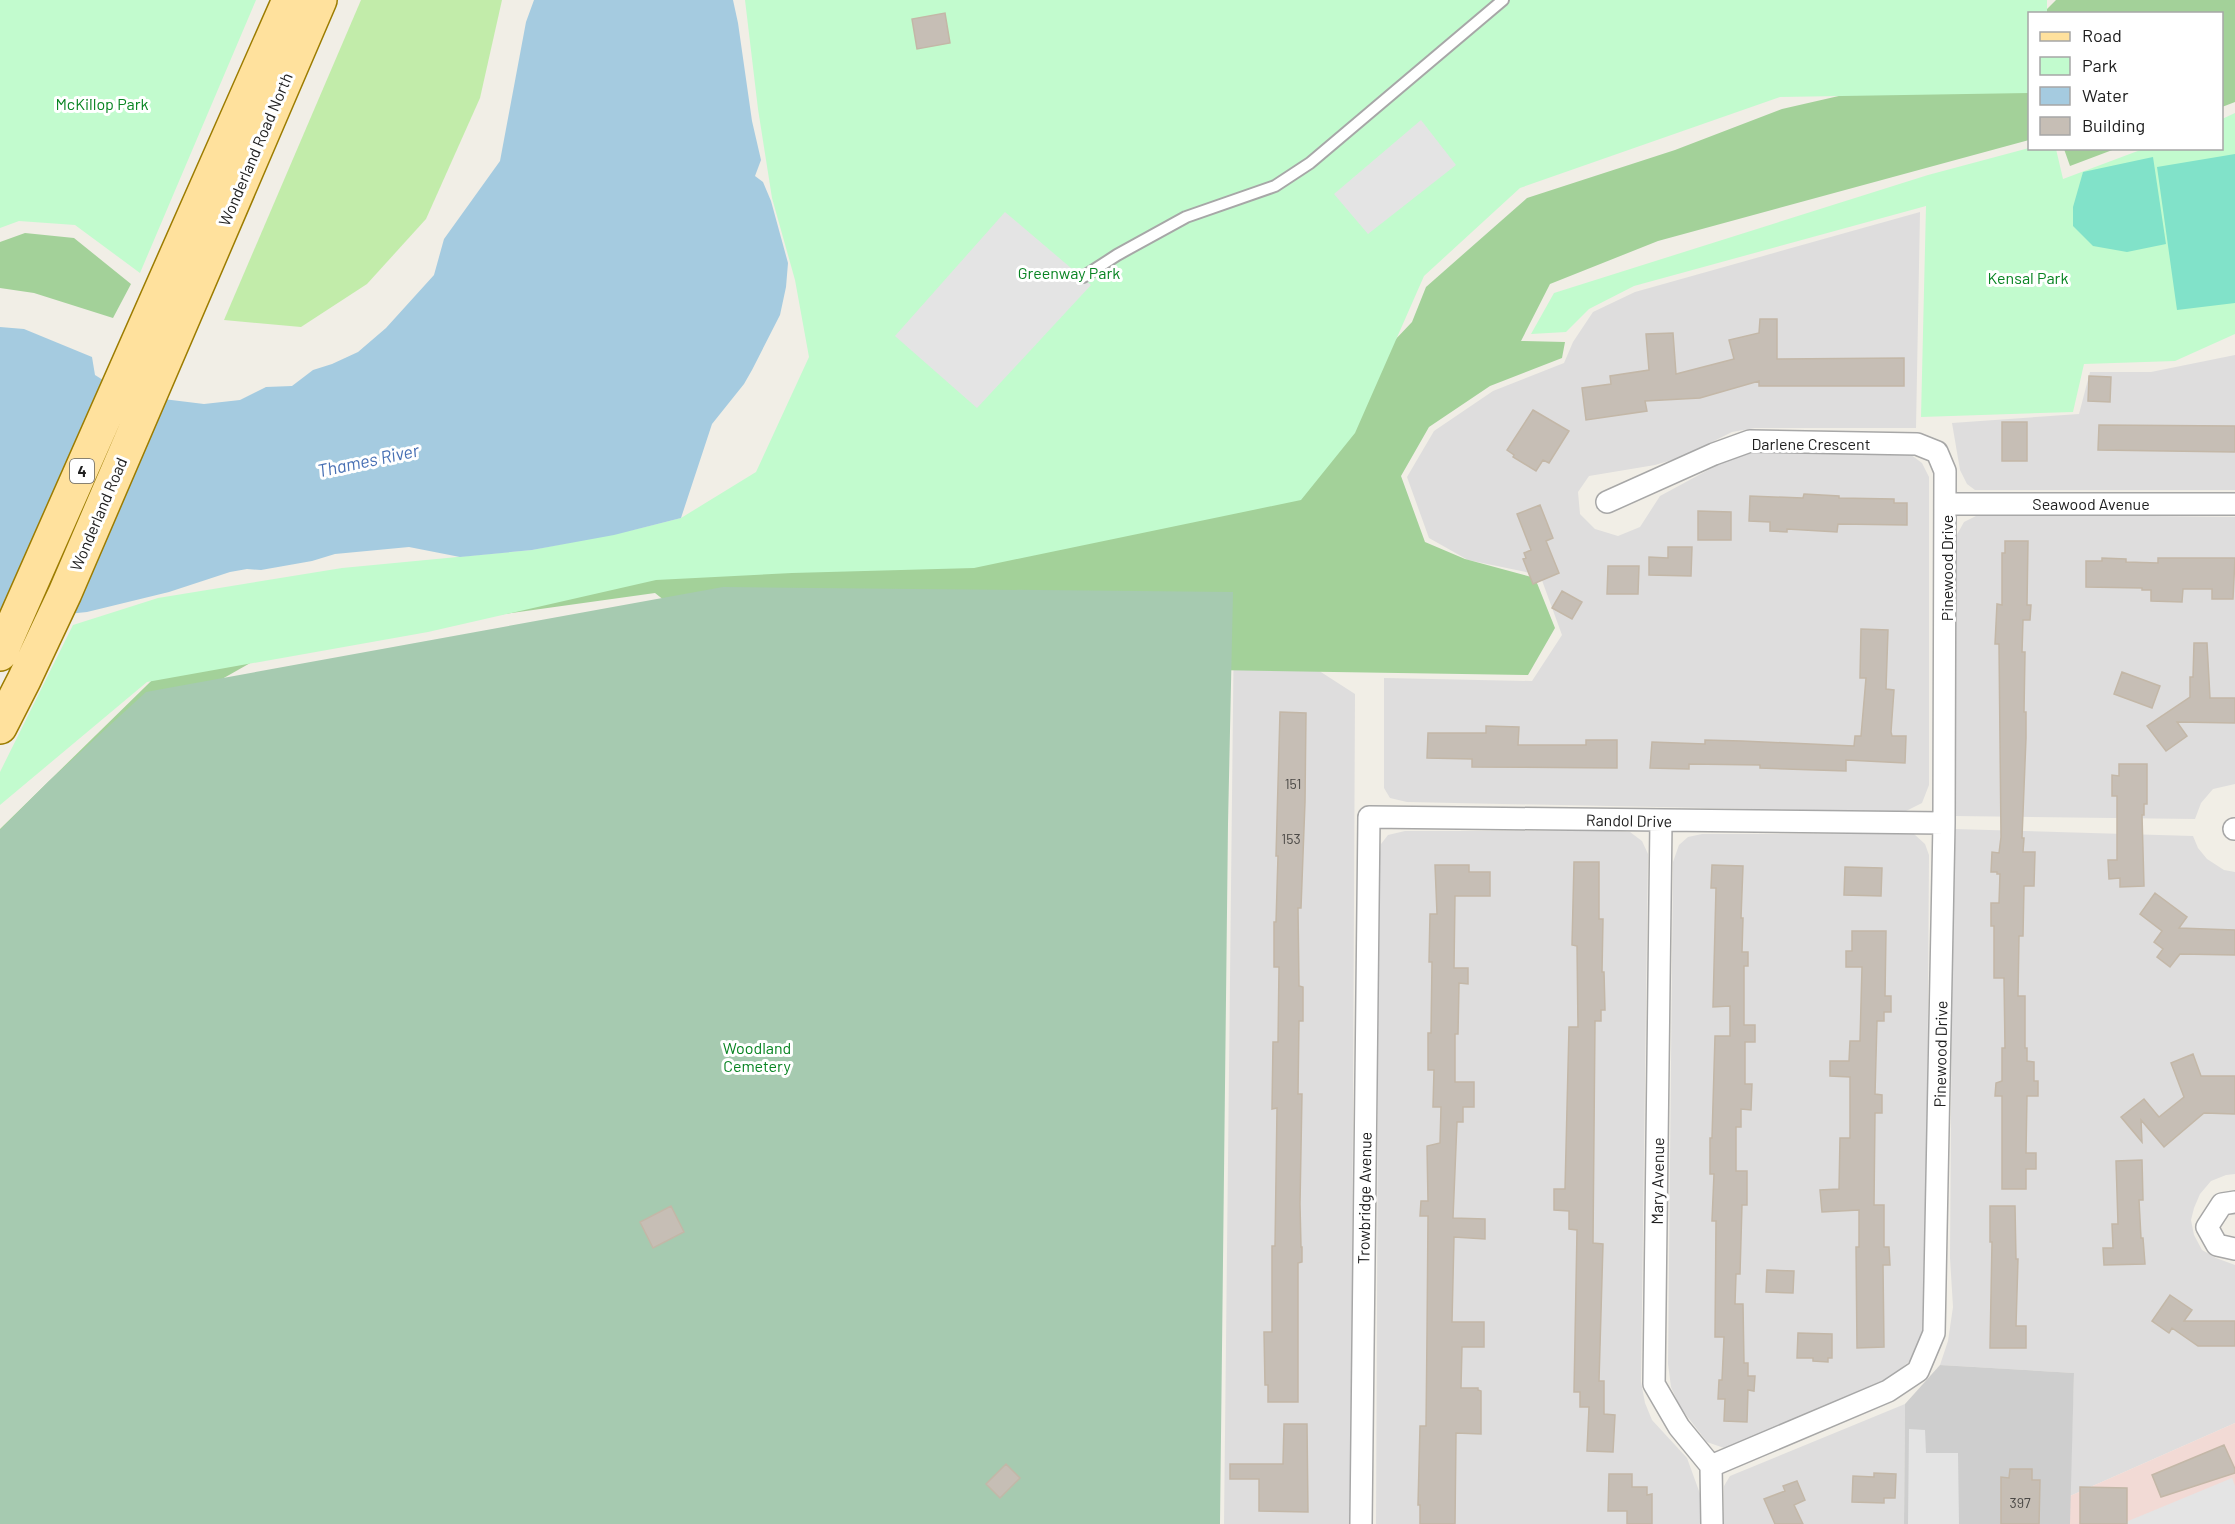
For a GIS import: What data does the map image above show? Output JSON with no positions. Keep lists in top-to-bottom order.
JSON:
{
  "streets": {
    "main road": ["Wonderland Road North", "4", "Wonderland Road"],
    "street": [
      "Darlene Crescent",
      "Seawood Avenue",
      "Pinewood Drive",
      "Randol Drive",
      "Mary Avenue",
      "Trowbridge Avenue"
    ]
  },
  "crossings": [
    ["Wonderland Road North", "Wonderland Road"],
    ["Darlene Crescent", "Seawood Avenue"],
    ["Darlene Crescent", "Pinewood Drive"],
    ["Seawood Avenue", "Pinewood Drive"],
    ["Pinewood Drive", "Randol Drive"],
    ["Pinewood Drive", "Mary Avenue"],
    ["Randol Drive", "Mary Avenue"],
    ["Randol Drive", "Trowbridge Avenue"]
  ],
  "water": ["Thames River"],
  "parks": [
    "McKillop Park",
    "Greenway Park",
    "Kensal Park",
    "Woodland Cemetery"
  ],
  "house_numbers": ["151", "153", "397"],
  "legend": [
    "Road",
    "Park",
    "Water",
    "Building"
  ]
}
